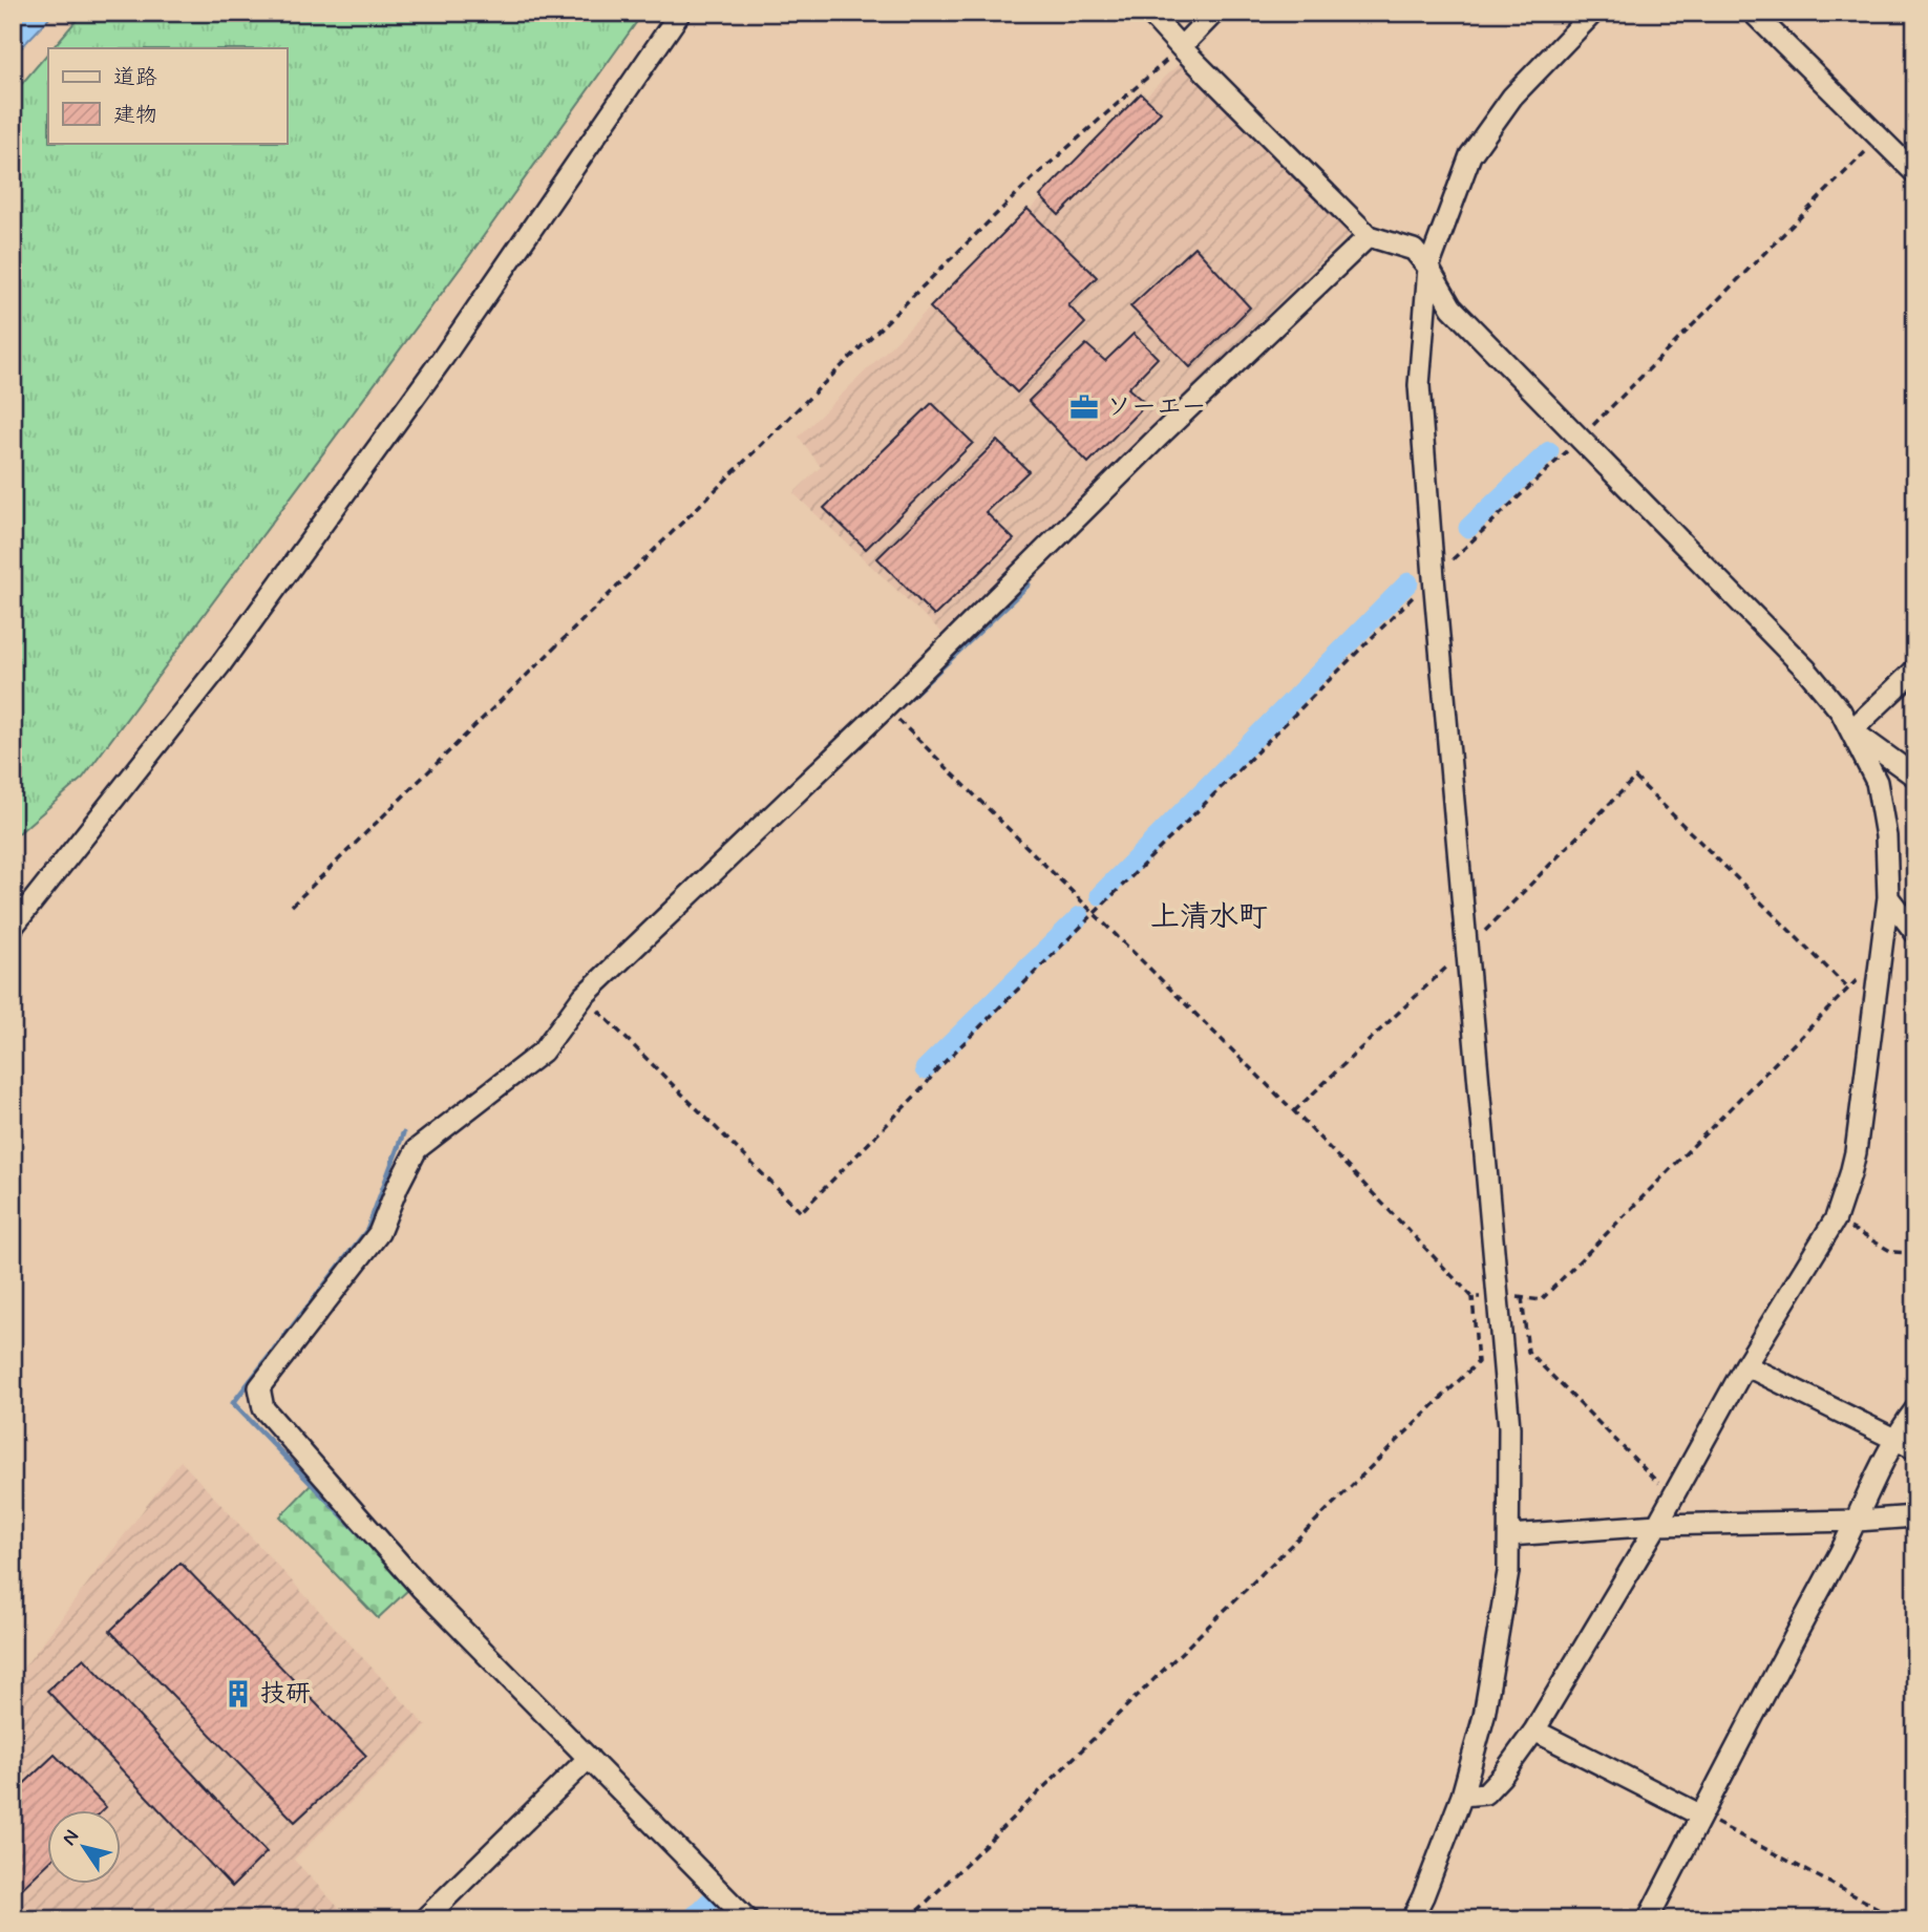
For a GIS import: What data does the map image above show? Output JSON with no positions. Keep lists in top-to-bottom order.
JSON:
{
  "districts": ["上清水町"],
  "places": {
    "office": ["ソーエー"],
    "building": ["技研"]
  },
  "legend": ["道路", "建物"],
  "north": "top left"
}
